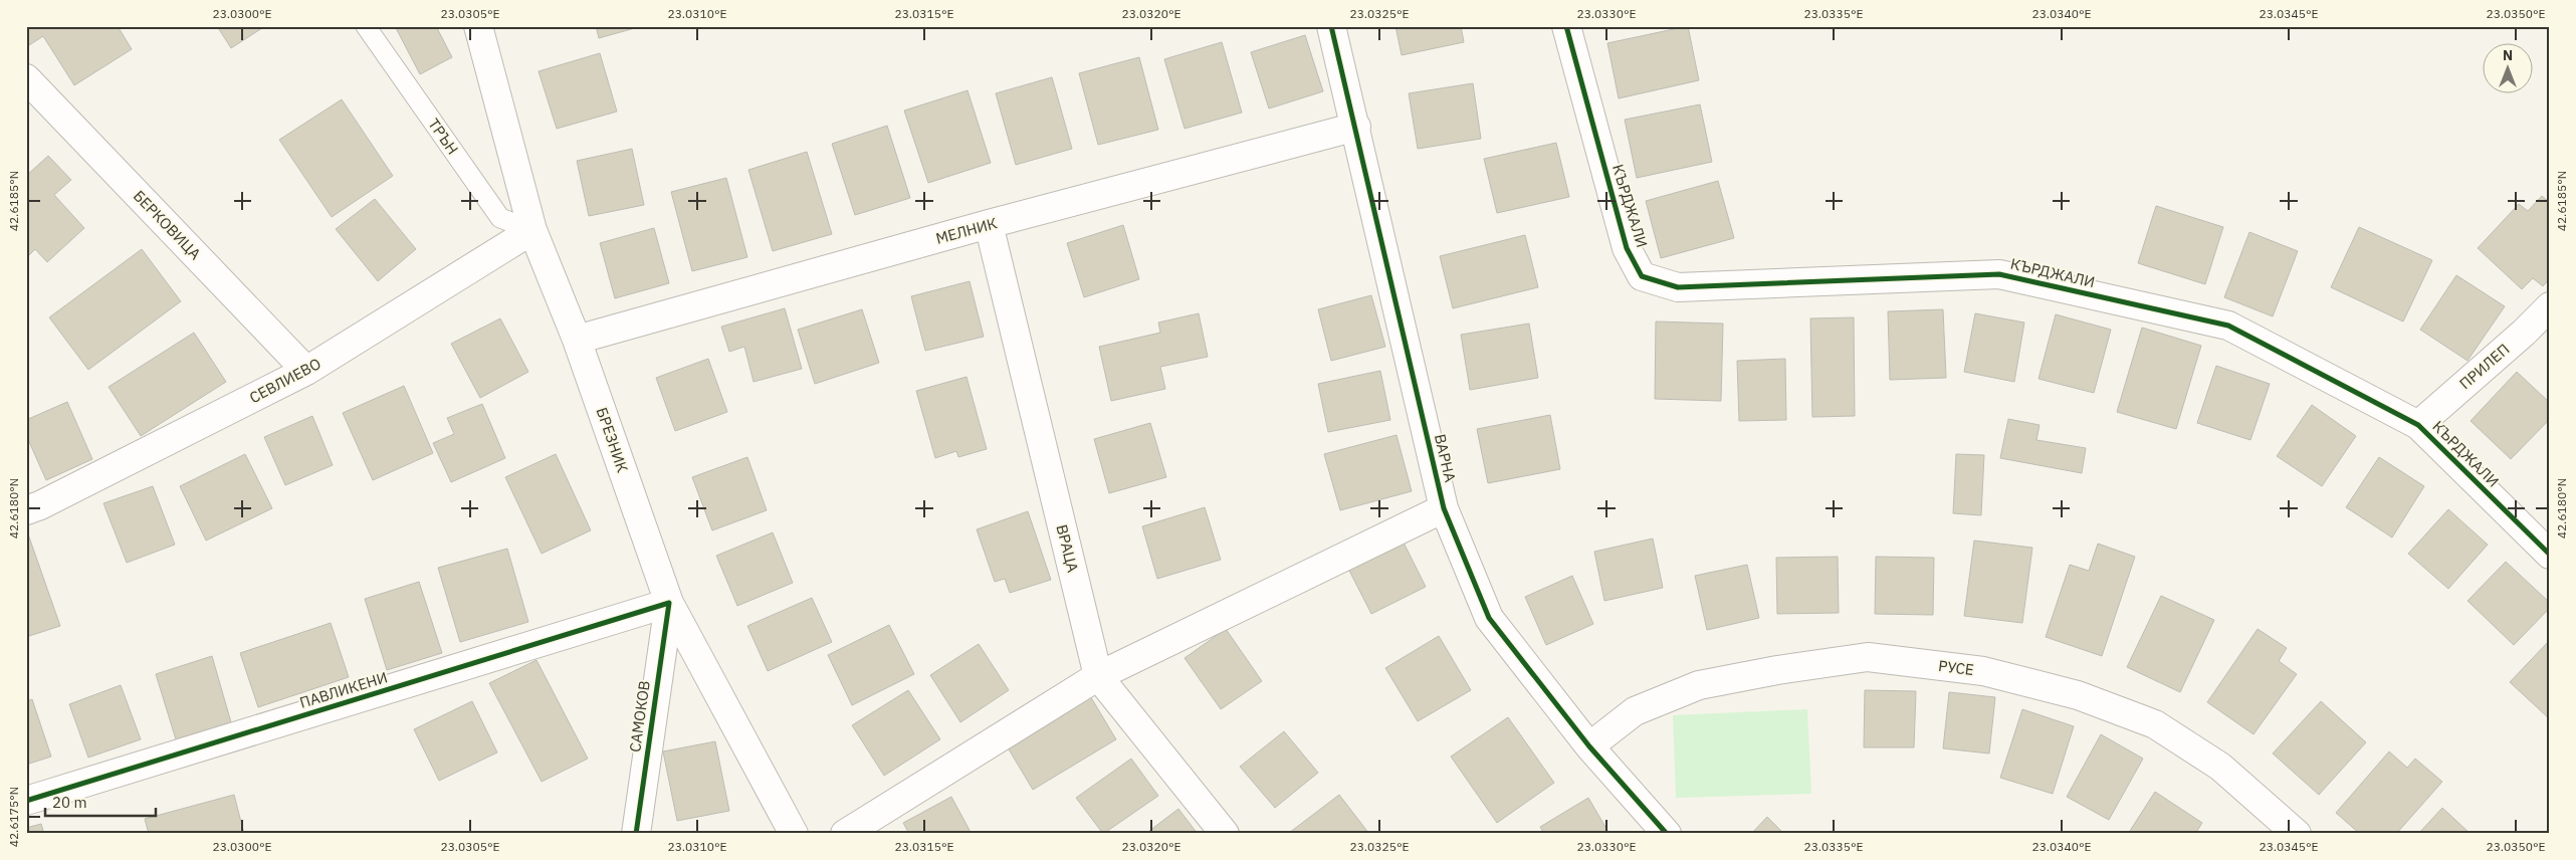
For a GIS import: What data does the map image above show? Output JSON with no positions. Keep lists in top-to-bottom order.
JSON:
{
  "streets": {
    "street": [
      "КЪРДЖАЛИ",
      "БЕРКОВИЦА",
      "МЕЛНИК",
      "ПРИЛЕП",
      "СЕВЛИЕВО",
      "БРЕЗНИК",
      "ВАРНА",
      "ВРАЦА",
      "РУСЕ",
      "ПАВЛИКЕНИ",
      "САМОКОВ"
    ],
    "lane": ["ТРЪН"]
  },
  "crossings": [
    ["ТРЪН", "СЕВЛИЕВО"],
    ["ТРЪН", "БРЕЗНИК"],
    ["КЪРДЖАЛИ", "ПРИЛЕП"],
    ["БЕРКОВИЦА", "СЕВЛИЕВО"],
    ["МЕЛНИК", "БРЕЗНИК"],
    ["МЕЛНИК", "ВАРНА"],
    ["МЕЛНИК", "ВРАЦА"],
    ["СЕВЛИЕВО", "БРЕЗНИК"],
    ["БРЕЗНИК", "ПАВЛИКЕНИ"],
    ["БРЕЗНИК", "САМОКОВ"],
    ["ВАРНА", "РУСЕ"],
    ["ПАВЛИКЕНИ", "САМОКОВ"]
  ],
  "scale_bar": "20 m",
  "north": "top",
  "coordinates": [
    "23.0300°E",
    "23.0305°E",
    "23.0310°E",
    "23.0315°E",
    "23.0320°E",
    "23.0325°E",
    "23.0330°E",
    "23.0335°E",
    "23.0340°E",
    "23.0345°E",
    "23.0350°E",
    "42.6185°N",
    "42.6180°N",
    "42.6175°N"
  ]
}
